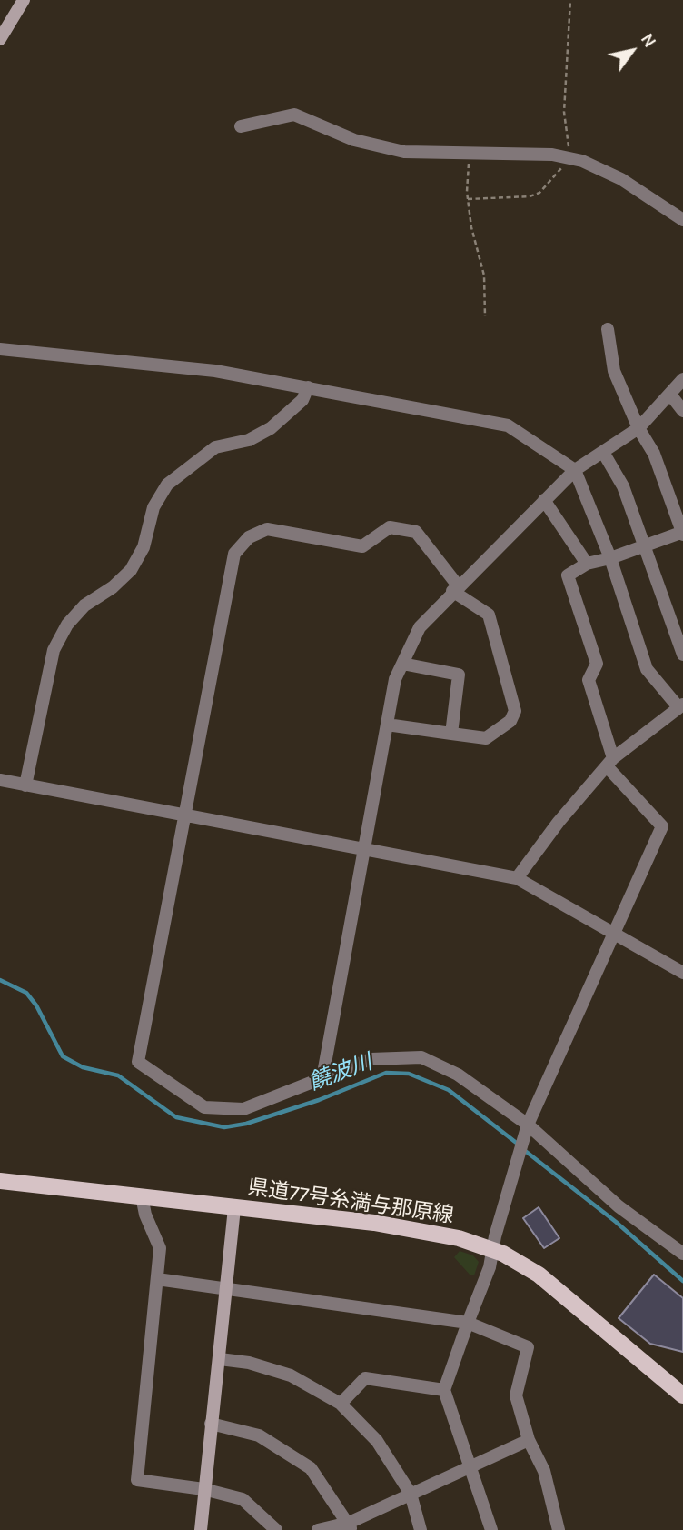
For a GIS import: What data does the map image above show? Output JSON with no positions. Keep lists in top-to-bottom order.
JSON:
{
  "streets": {
    "main road": ["県道77号糸満与那原線"]
  },
  "water": ["饒波川"],
  "north": "top right"
}
